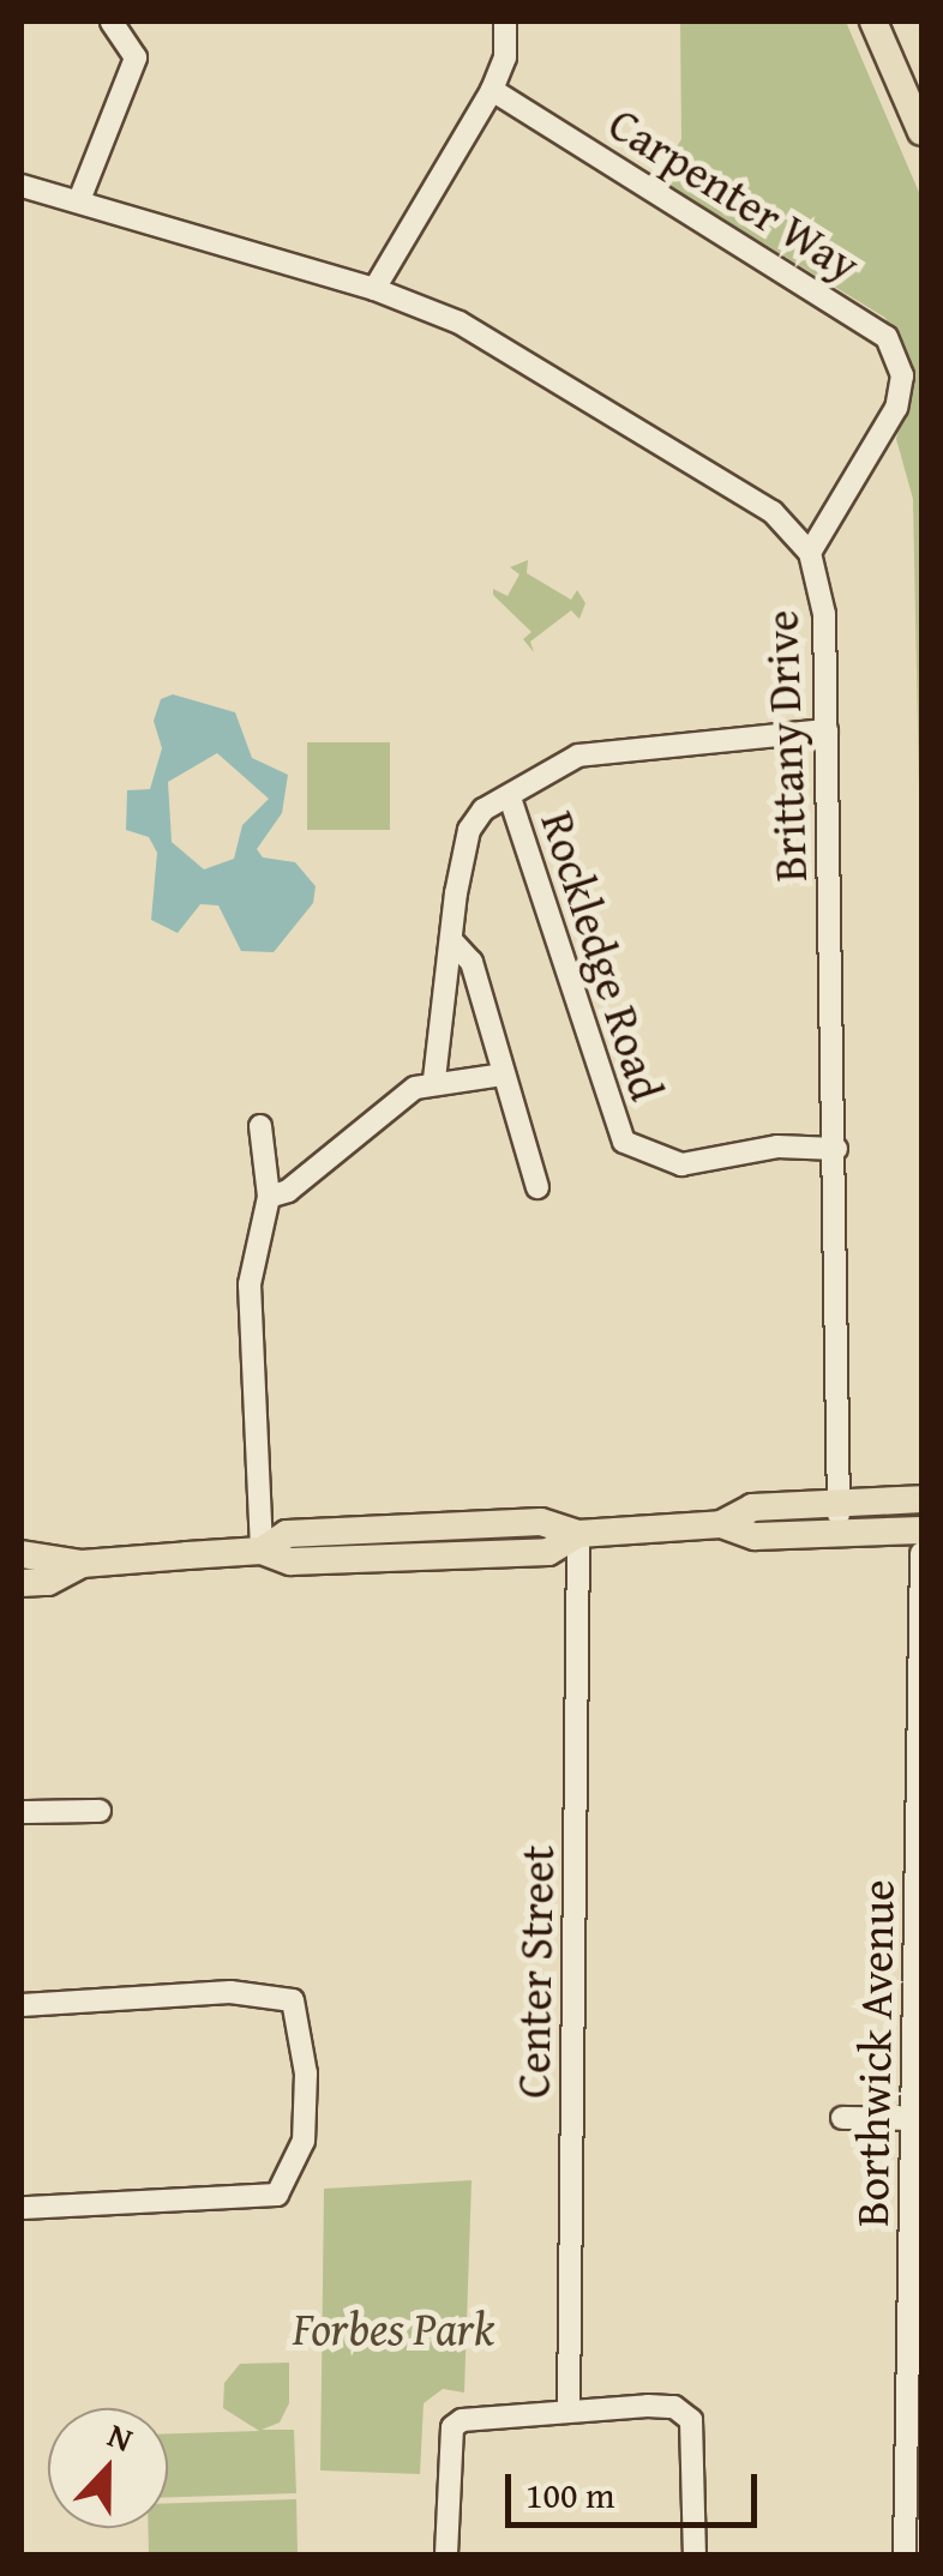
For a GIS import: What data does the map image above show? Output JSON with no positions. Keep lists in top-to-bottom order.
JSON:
{
  "streets": {
    "street": [
      "Carpenter Way",
      "Brittany Drive",
      "Rockledge Road",
      "Center Street",
      "Borthwick Avenue"
    ]
  },
  "crossings": [
    ["Carpenter Way", "Brittany Drive"],
    ["Brittany Drive", "Rockledge Road"]
  ],
  "parks": ["Forbes Park"],
  "scale_bar": "100 m",
  "north": "top"
}
